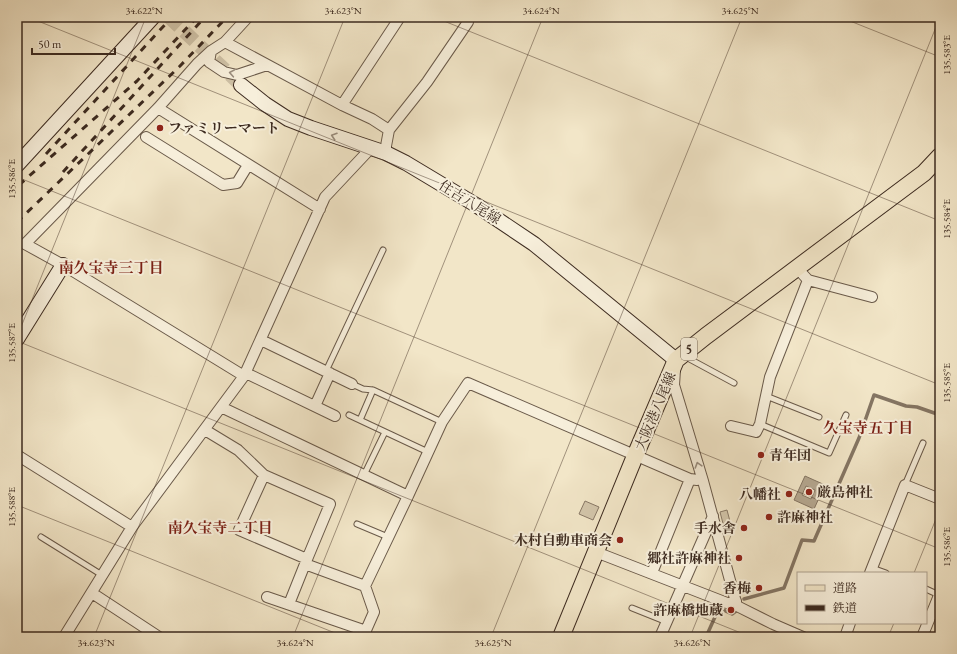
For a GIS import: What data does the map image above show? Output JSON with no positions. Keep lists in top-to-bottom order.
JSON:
{
  "streets": {
    "main road": ["住吉八尾線", "5", "大阪港八尾線"]
  },
  "crossings": [
    ["住吉八尾線", "大阪港八尾線"]
  ],
  "districts": ["南久宝寺三丁目", "久宝寺五丁目", "南久宝寺二丁目"],
  "places": [
    "ファミリーマート",
    "青年団",
    "厳島神社",
    "八幡社",
    "許麻神社",
    "手水舎",
    "木村自動車商会",
    "郷社許麻神社",
    "香梅",
    "許麻橋地蔵"
  ],
  "legend": ["道路", "鉄道"],
  "scale_bar": "50 m",
  "coordinates": [
    "34.622°N",
    "34.623°N",
    "34.624°N",
    "34.625°N",
    "135.583°E",
    "135.586°E",
    "135.584°E",
    "135.587°E",
    "135.585°E",
    "135.588°E",
    "34.626°N"
  ]
}
